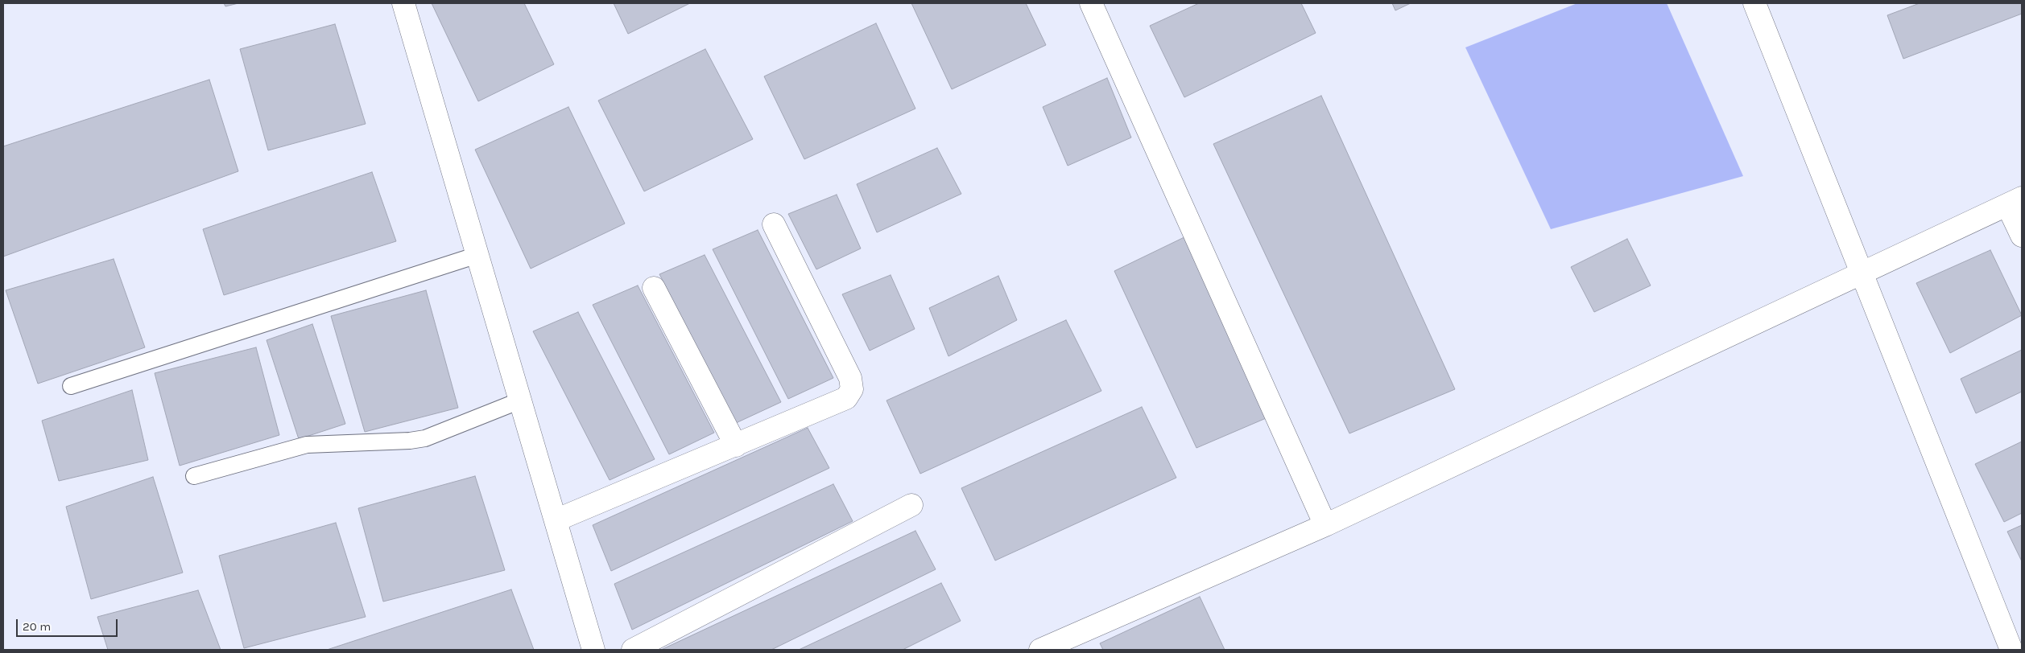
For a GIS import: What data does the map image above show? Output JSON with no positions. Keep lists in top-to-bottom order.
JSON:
{
  "scale_bar": "20 m"
}
